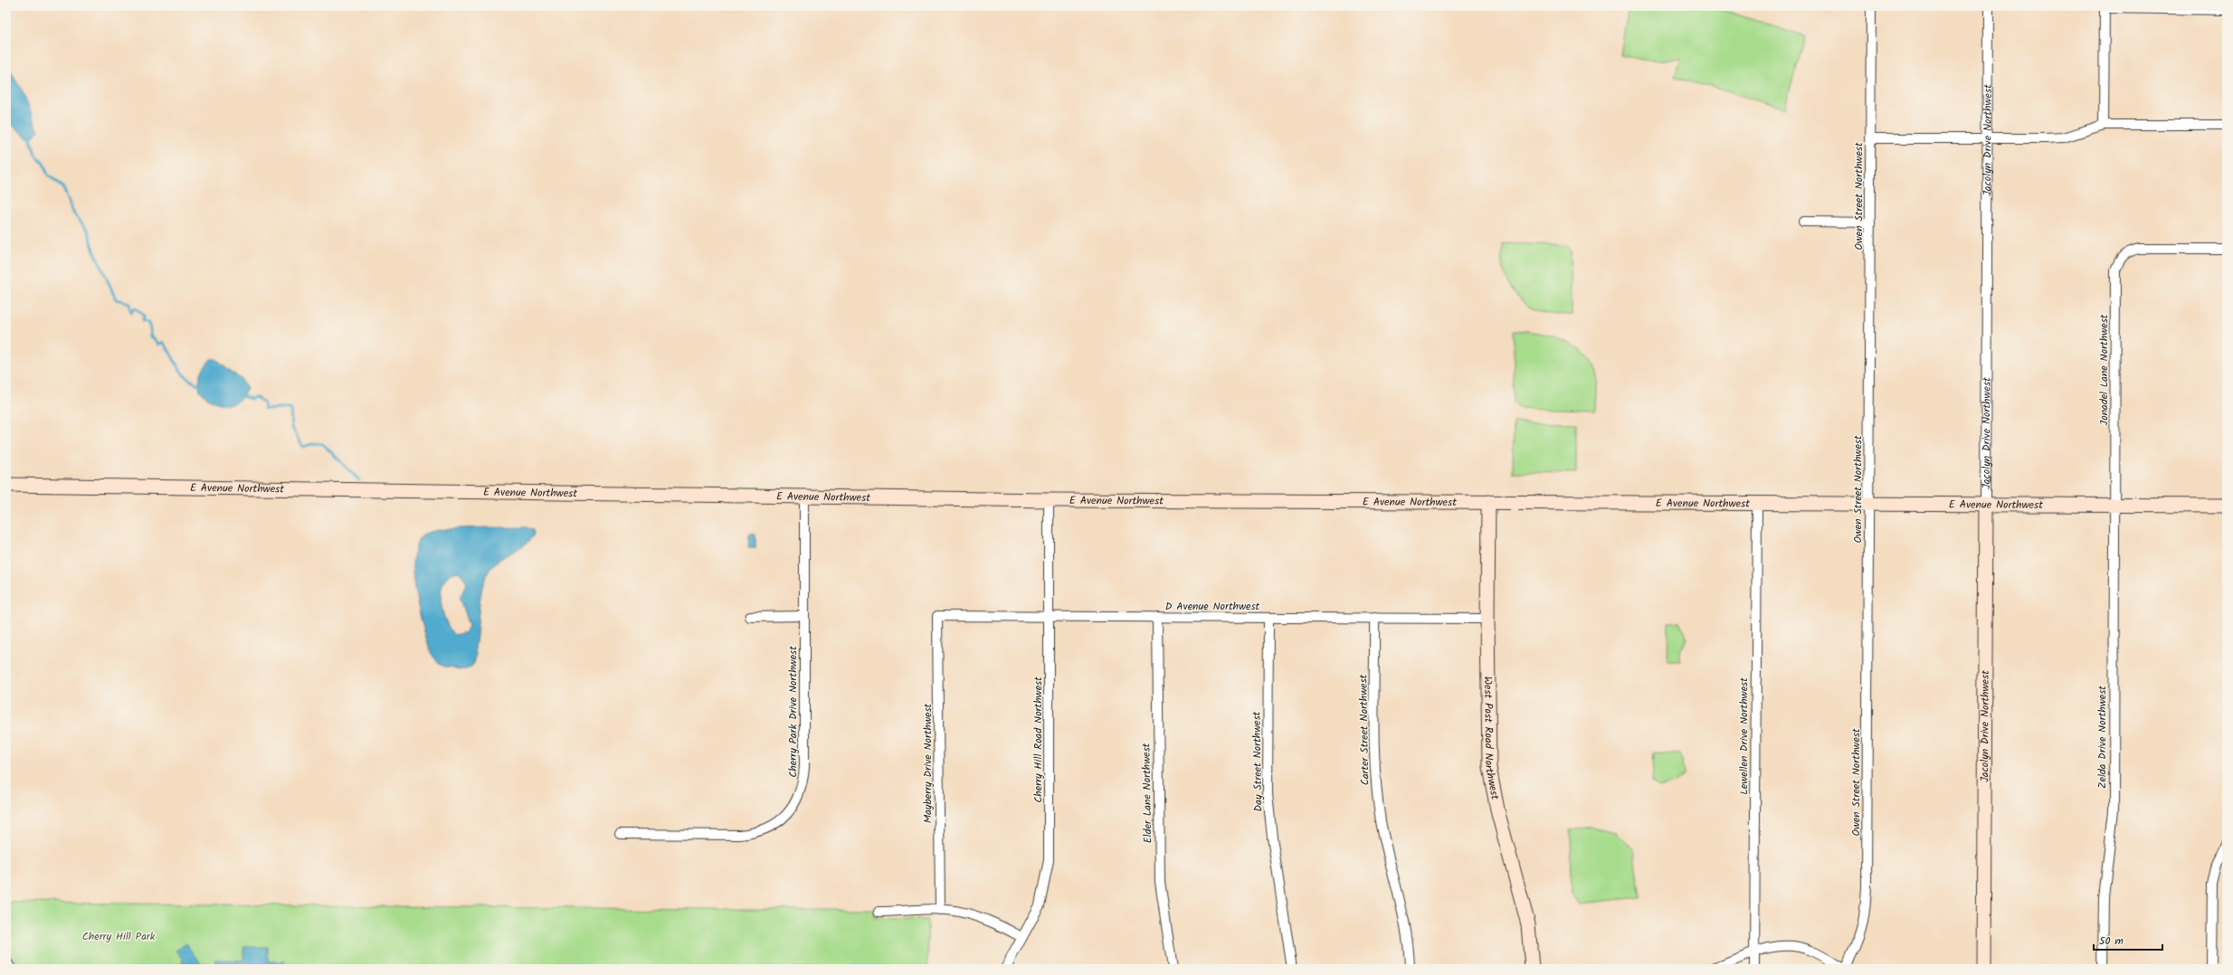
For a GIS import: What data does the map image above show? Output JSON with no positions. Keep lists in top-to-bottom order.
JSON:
{
  "streets": {
    "street": [
      "Jacolyn Drive Northwest",
      "Owen Street Northwest",
      "Jonadel Lane Northwest",
      "E Avenue Northwest",
      "D Avenue Northwest",
      "Cherry Park Drive Northwest",
      "Carter Street Northwest",
      "Lewellen Drive Northwest",
      "West Post Road Northwest",
      "Zelda Drive Northwest",
      "Cherry Hill Road Northwest",
      "Day Street Northwest",
      "Mayberry Drive Northwest",
      "Elder Lane Northwest"
    ]
  },
  "crossings": [
    ["Jacolyn Drive Northwest", "E Avenue Northwest"],
    ["Owen Street Northwest", "E Avenue Northwest"],
    ["Jonadel Lane Northwest", "E Avenue Northwest"],
    ["Jonadel Lane Northwest", "Zelda Drive Northwest"],
    ["E Avenue Northwest", "Cherry Park Drive Northwest"],
    ["E Avenue Northwest", "Lewellen Drive Northwest"],
    ["E Avenue Northwest", "West Post Road Northwest"],
    ["E Avenue Northwest", "Zelda Drive Northwest"],
    ["E Avenue Northwest", "Cherry Hill Road Northwest"],
    ["D Avenue Northwest", "Carter Street Northwest"],
    ["D Avenue Northwest", "West Post Road Northwest"],
    ["D Avenue Northwest", "Cherry Hill Road Northwest"],
    ["D Avenue Northwest", "Day Street Northwest"],
    ["D Avenue Northwest", "Mayberry Drive Northwest"],
    ["D Avenue Northwest", "Elder Lane Northwest"]
  ],
  "parks": ["Cherry Hill Park"],
  "scale_bar": "50 m"
}
